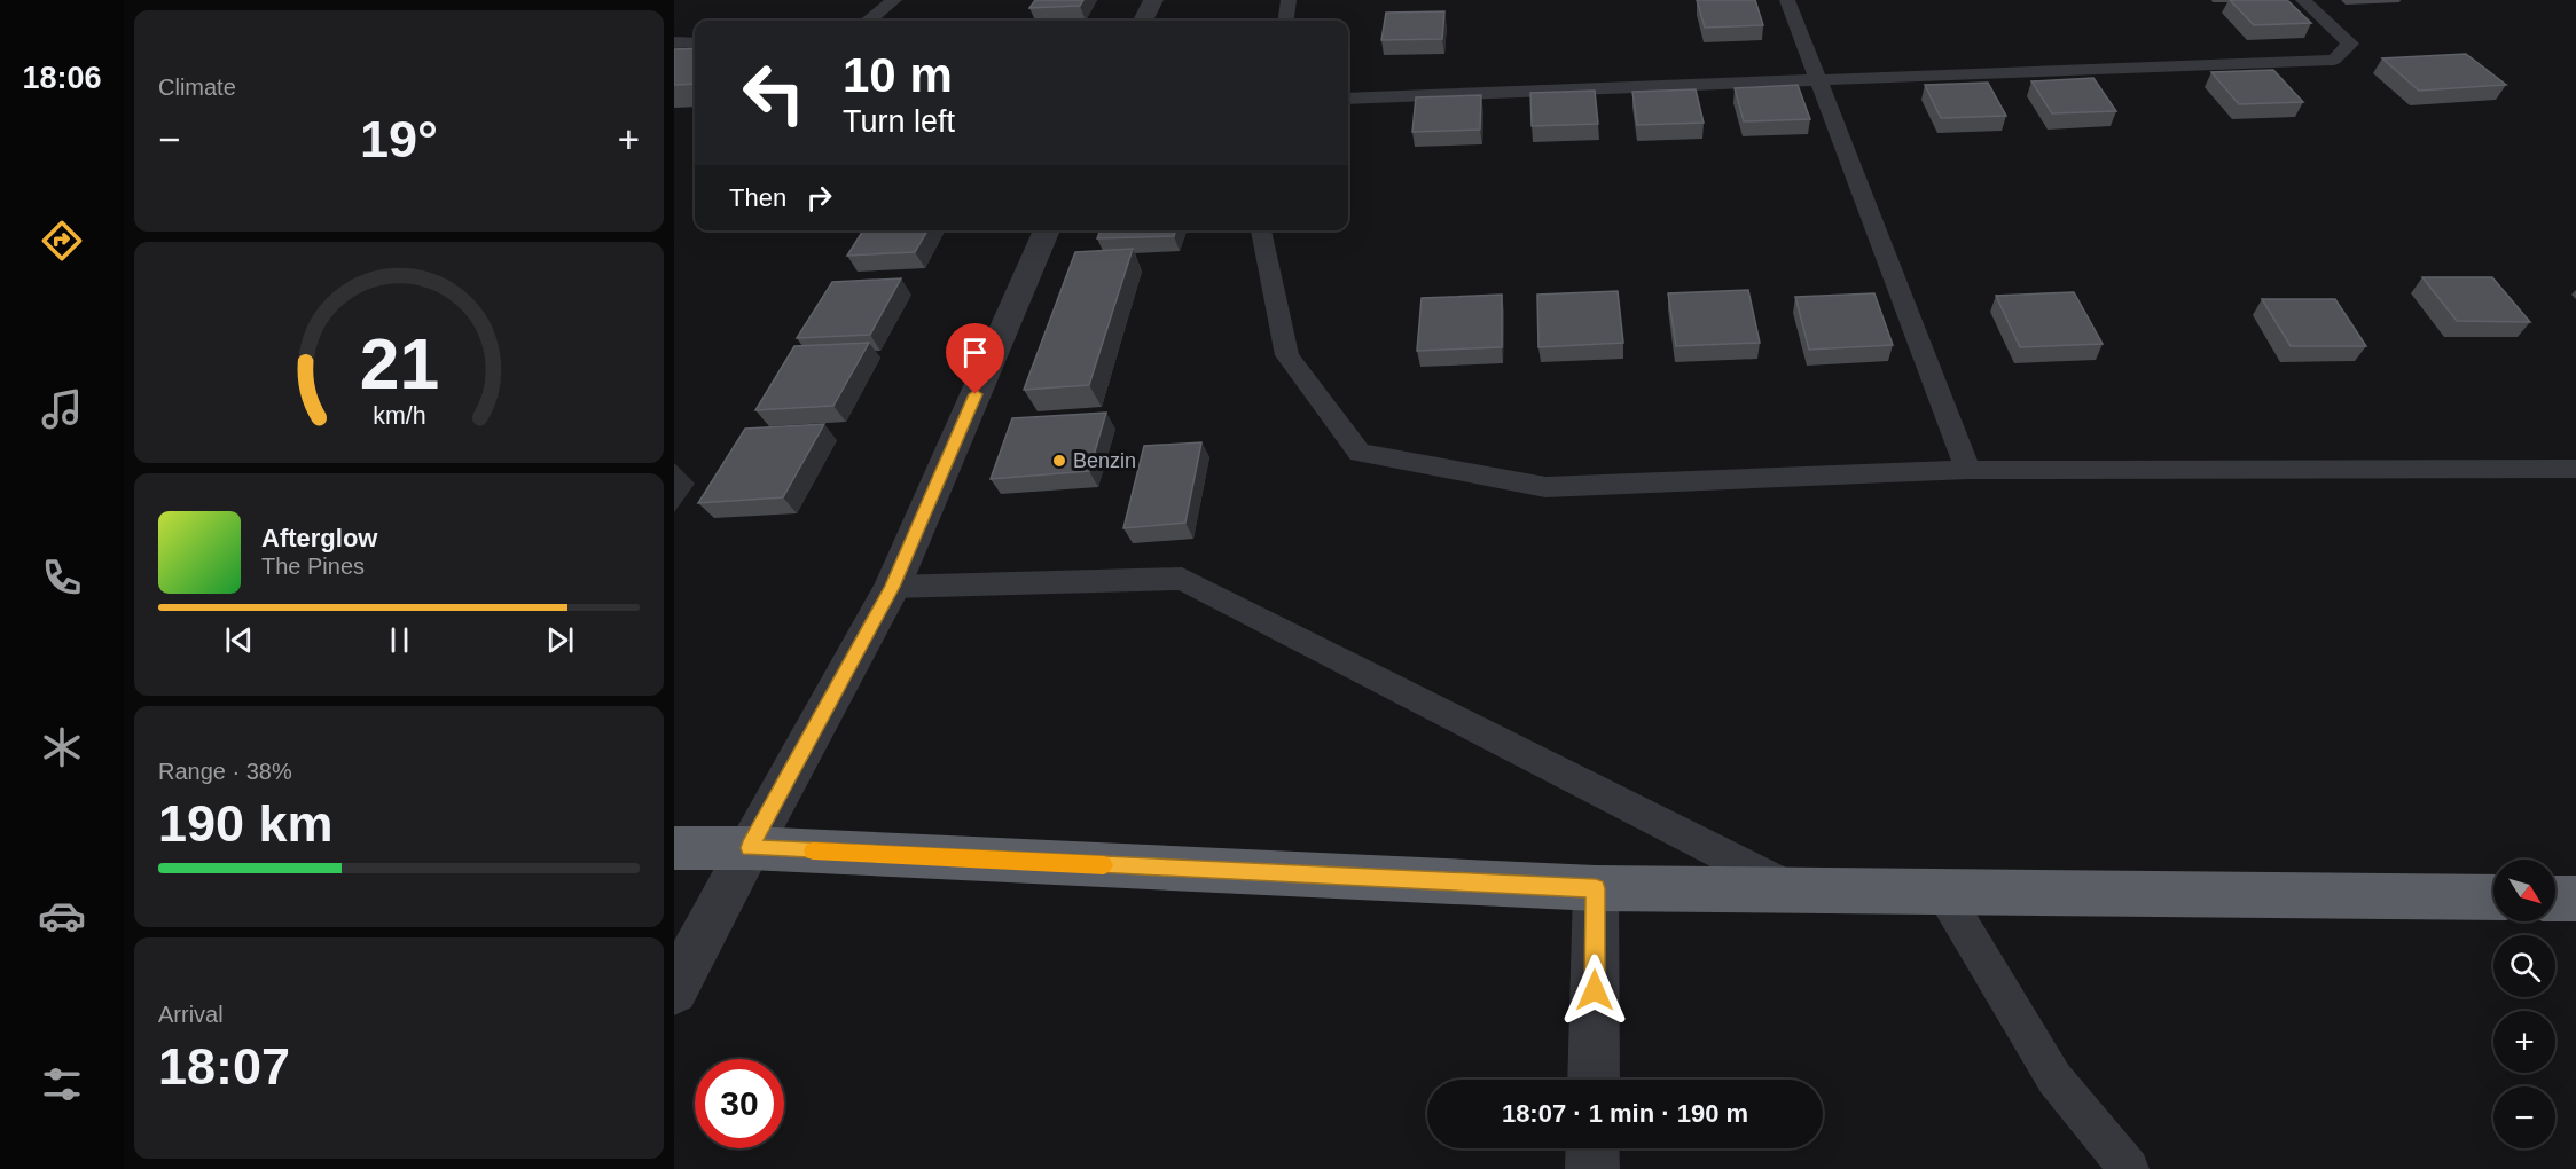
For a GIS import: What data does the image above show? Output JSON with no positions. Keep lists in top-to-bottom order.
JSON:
{
  "places": ["Benzin"],
  "north": "bottom right",
  "page": {
    "tabs": "18:06",
    "tile": [
      "Climate",
      ["Range · 38%", "190 km"],
      ["Arrival", "18:07"]
    ],
    "turn": ["10 m", "Turn left"],
    "heat": ["−", "19°", "+"],
    "then": "Then",
    "song": ["Afterglow", "The Pines"],
    "map_buttons": ["+", "−"],
    "limit": "30",
    "trip": "18:07 · 1 min · 190 m",
    "gauge": ["21", "km/h"]
  }
}
